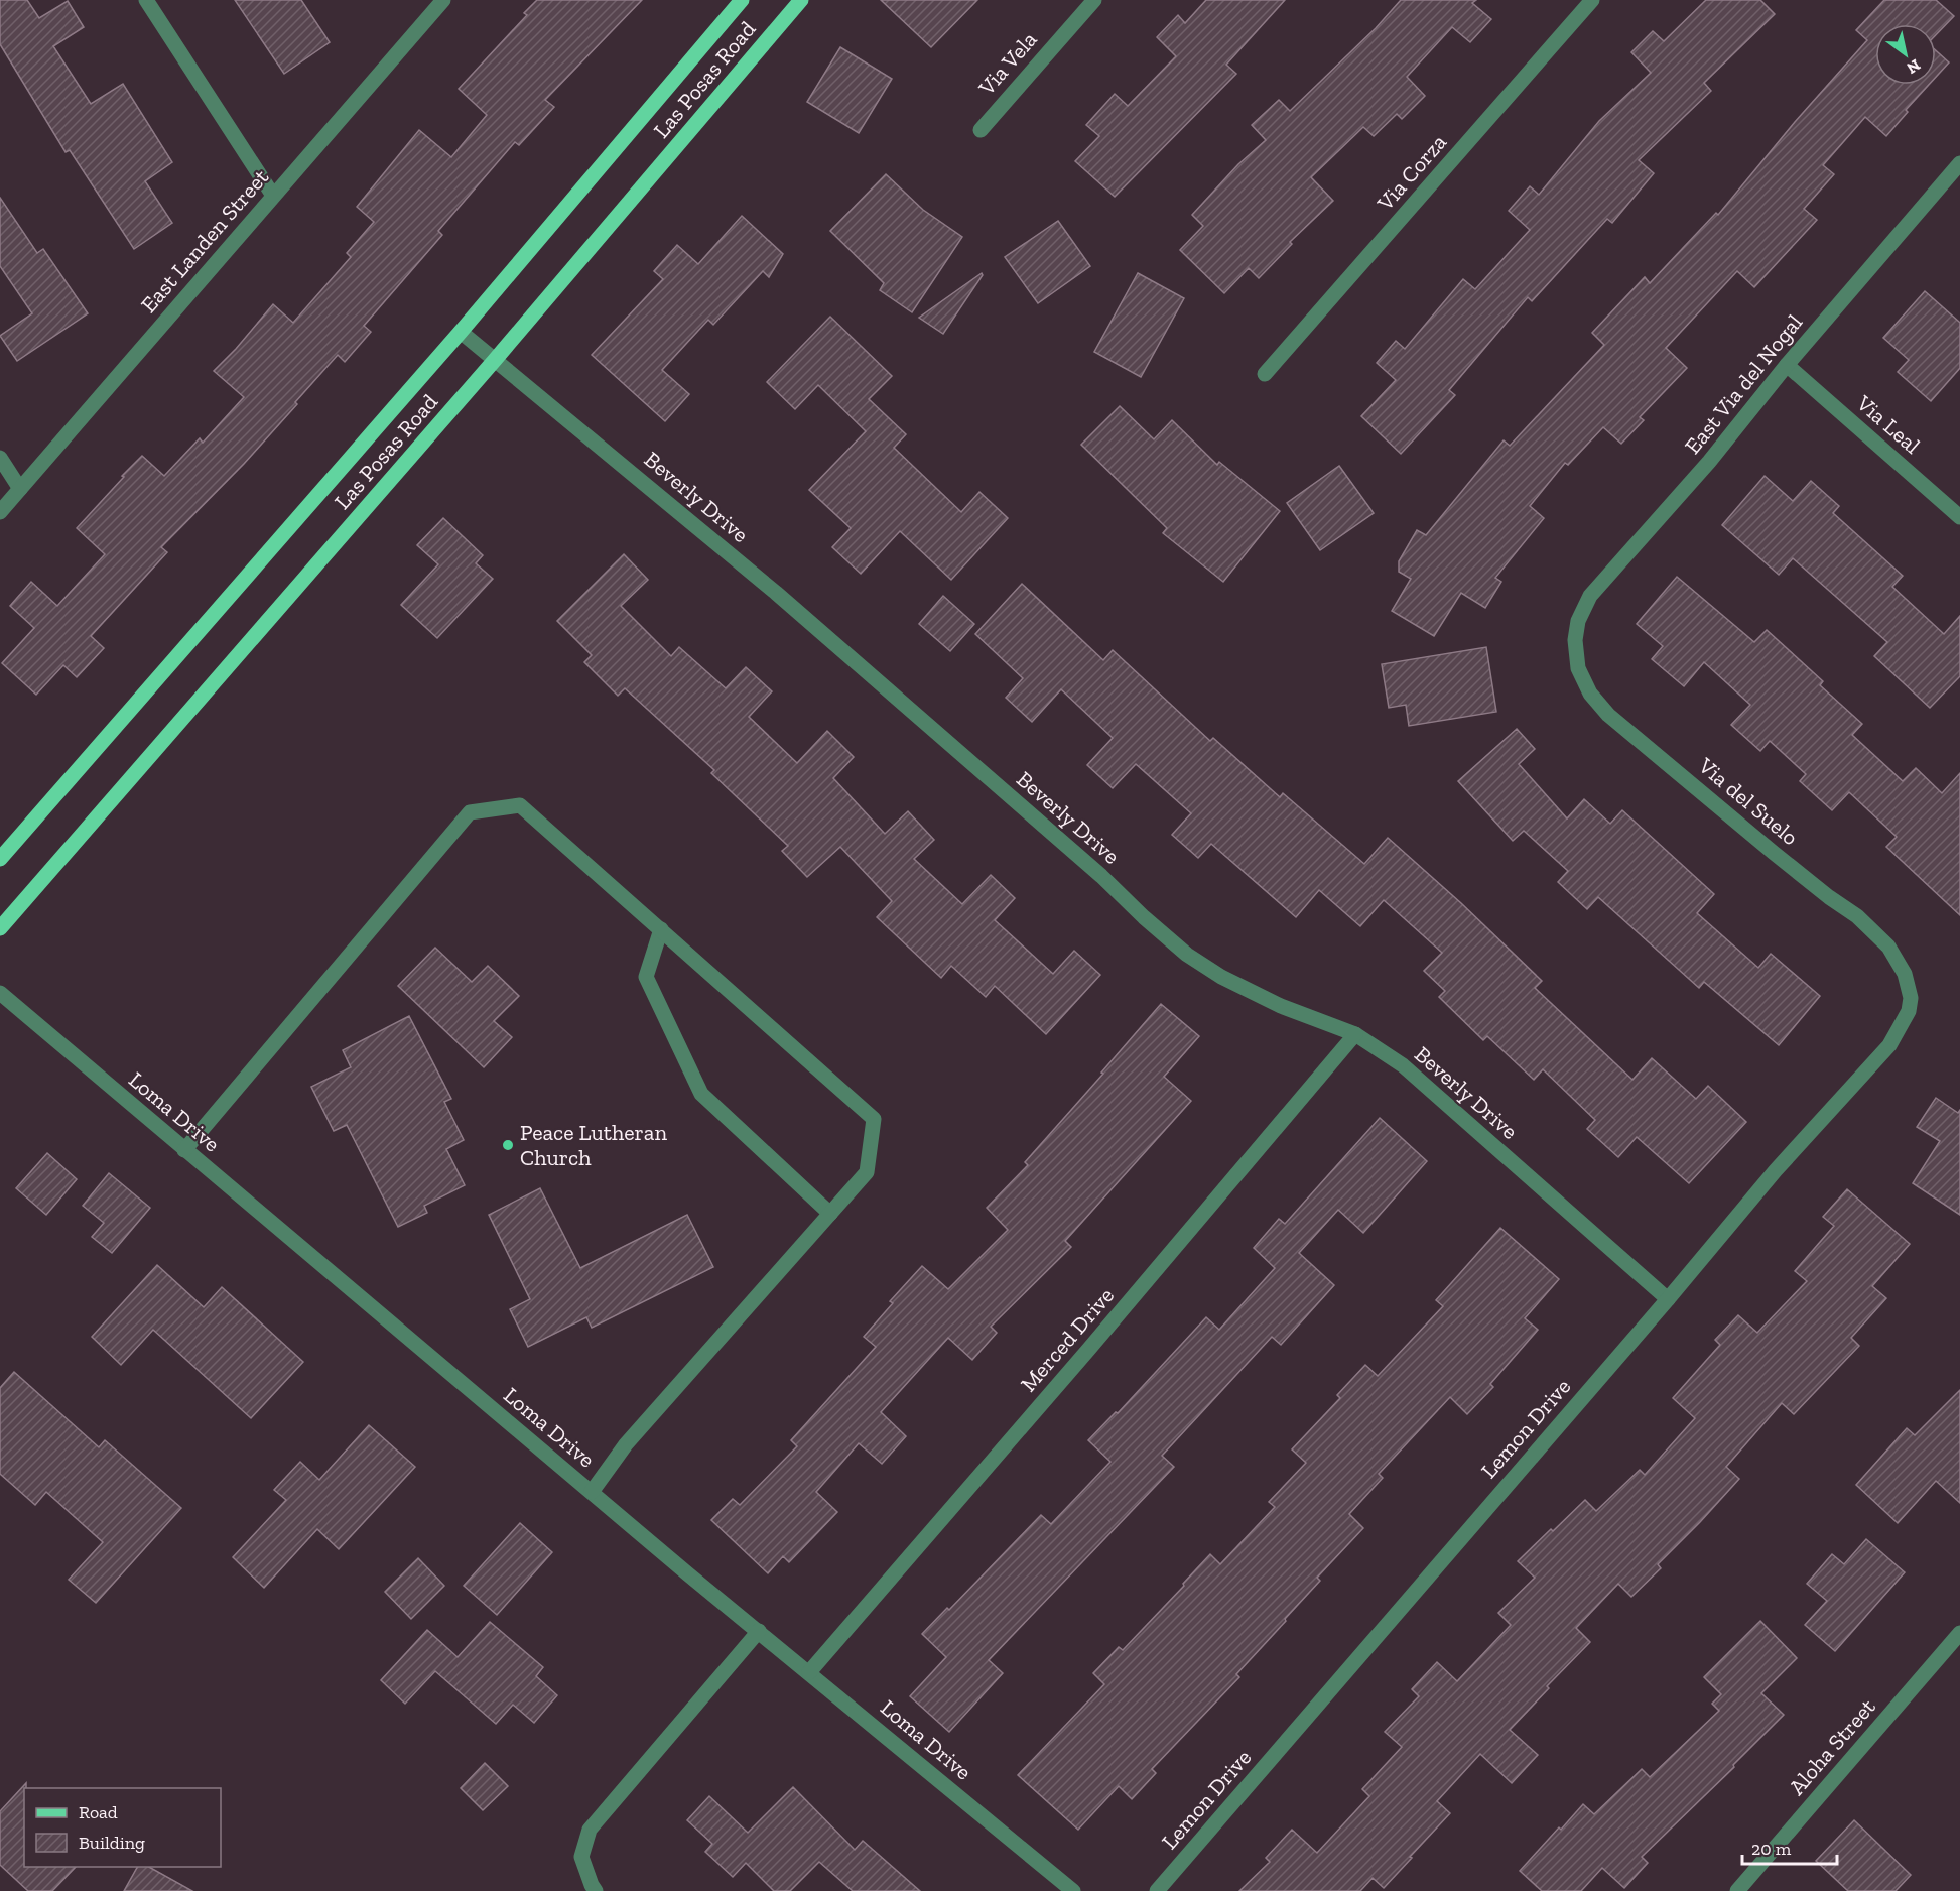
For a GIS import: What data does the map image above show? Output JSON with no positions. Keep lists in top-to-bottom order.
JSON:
{
  "streets": {
    "main road": ["Las Posas Road"],
    "street": [
      "Via Vela",
      "Via Corza",
      "East Landen Street",
      "East Via del Nogal",
      "Via Leal",
      "Beverly Drive",
      "Via del Suelo",
      "Loma Drive",
      "Merced Drive",
      "Lemon Drive",
      "Aloha Street"
    ]
  },
  "crossings": [
    ["Las Posas Road", "Beverly Drive"],
    ["East Via del Nogal", "Via Leal"],
    ["East Via del Nogal", "Via del Suelo"],
    ["Beverly Drive", "Merced Drive"],
    ["Beverly Drive", "Lemon Drive"],
    ["Via del Suelo", "Lemon Drive"],
    ["Loma Drive", "Merced Drive"]
  ],
  "places": ["Peace Lutheran Church"],
  "legend": ["Road", "Building"],
  "scale_bar": "20 m",
  "north": "bottom right"
}
